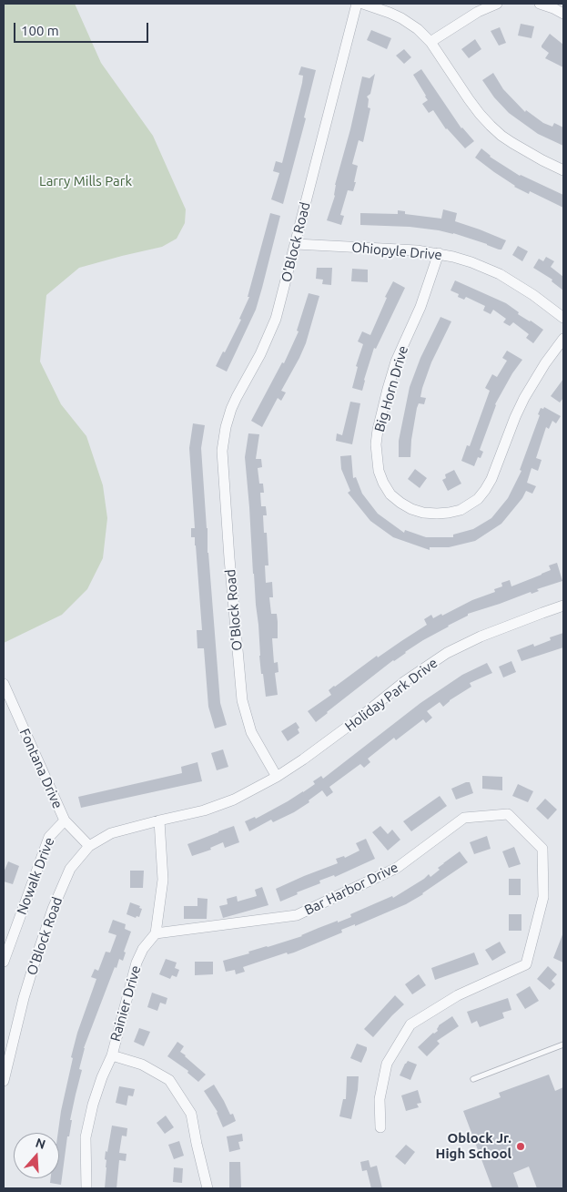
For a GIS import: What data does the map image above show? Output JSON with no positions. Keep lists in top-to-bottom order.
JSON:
{
  "streets": {
    "street": [
      "O'Block Road",
      "Ohiopyle Drive",
      "Big Horn Drive",
      "Holiday Park Drive",
      "Fontana Drive",
      "Nowalk Drive",
      "Bar Harbor Drive",
      "Rainier Drive"
    ]
  },
  "crossings": [
    ["O'Block Road", "Ohiopyle Drive"],
    ["O'Block Road", "Holiday Park Drive"],
    ["O'Block Road", "Fontana Drive"],
    ["O'Block Road", "Rainier Drive"],
    ["Ohiopyle Drive", "Big Horn Drive"],
    ["Fontana Drive", "Nowalk Drive"],
    ["Bar Harbor Drive", "Rainier Drive"]
  ],
  "parks": ["Larry Mills Park"],
  "places": ["Oblock Jr. High School"],
  "scale_bar": "100 m",
  "north": "top"
}
